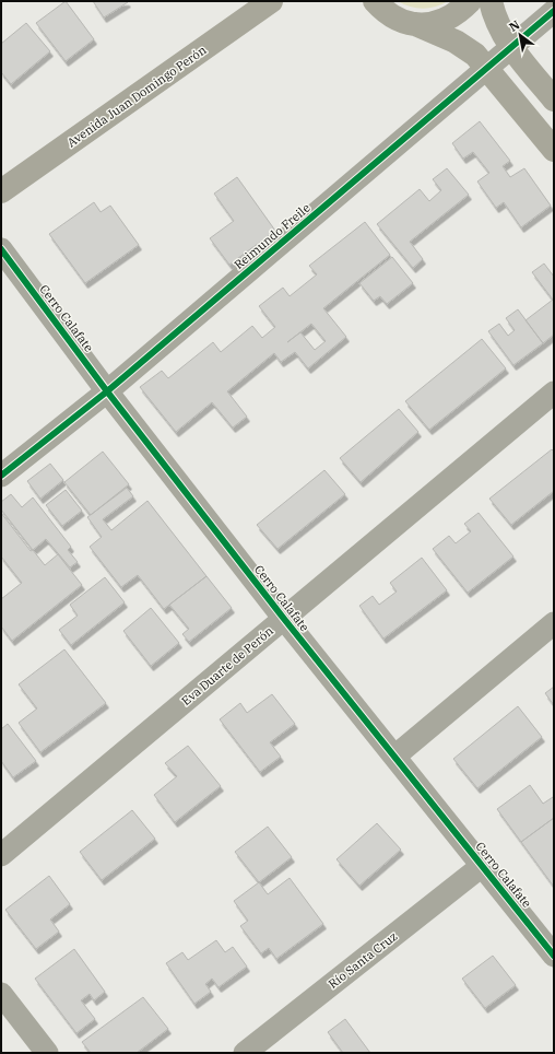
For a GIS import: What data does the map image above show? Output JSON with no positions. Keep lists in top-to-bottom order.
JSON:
{
  "streets": {
    "street": [
      "Avenida Juan Domingo Perón",
      "Reimundo Freile",
      "Cerro Calafate",
      "Eva Duarte de Perón",
      "Río Santa Cruz"
    ]
  },
  "crossings": [
    ["Reimundo Freile", "Cerro Calafate"],
    ["Cerro Calafate", "Eva Duarte de Perón"],
    ["Cerro Calafate", "Río Santa Cruz"]
  ],
  "north": "top left"
}
